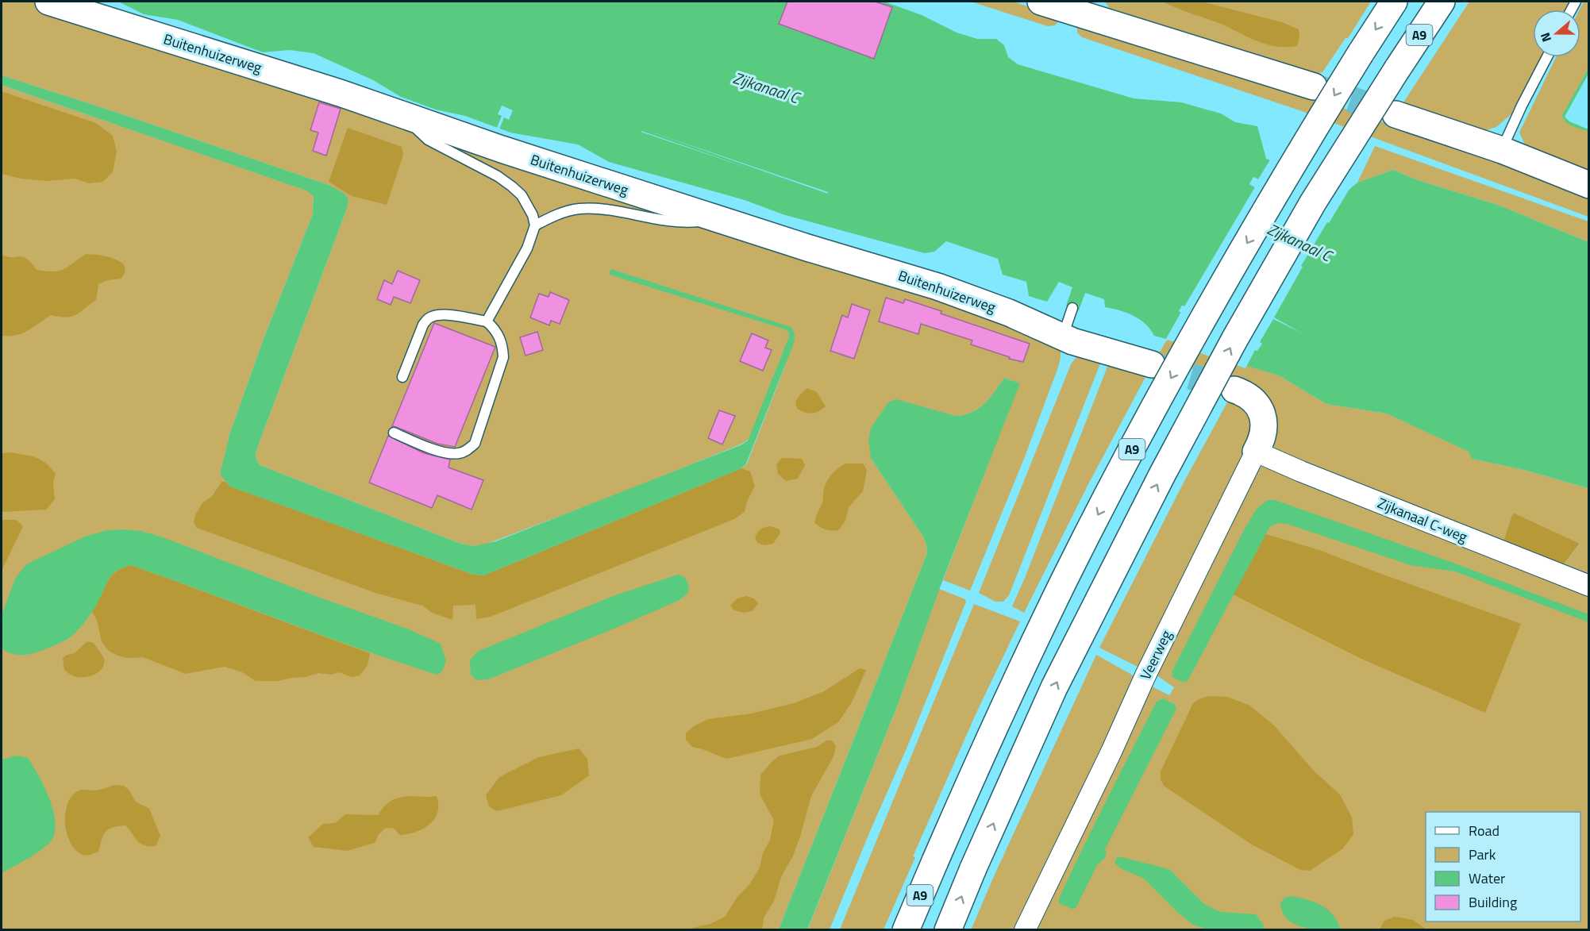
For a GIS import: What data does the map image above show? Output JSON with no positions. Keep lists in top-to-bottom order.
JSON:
{
  "streets": {
    "main road": ["A9", "Buitenhuizerweg", "Veerweg"],
    "street": ["Zijkanaal C-weg"]
  },
  "crossings": [
    ["Zijkanaal C-weg", "Veerweg"]
  ],
  "water": ["Zijkanaal C"],
  "legend": [
    "Road",
    "Park",
    "Water",
    "Building"
  ],
  "north": "left"
}
